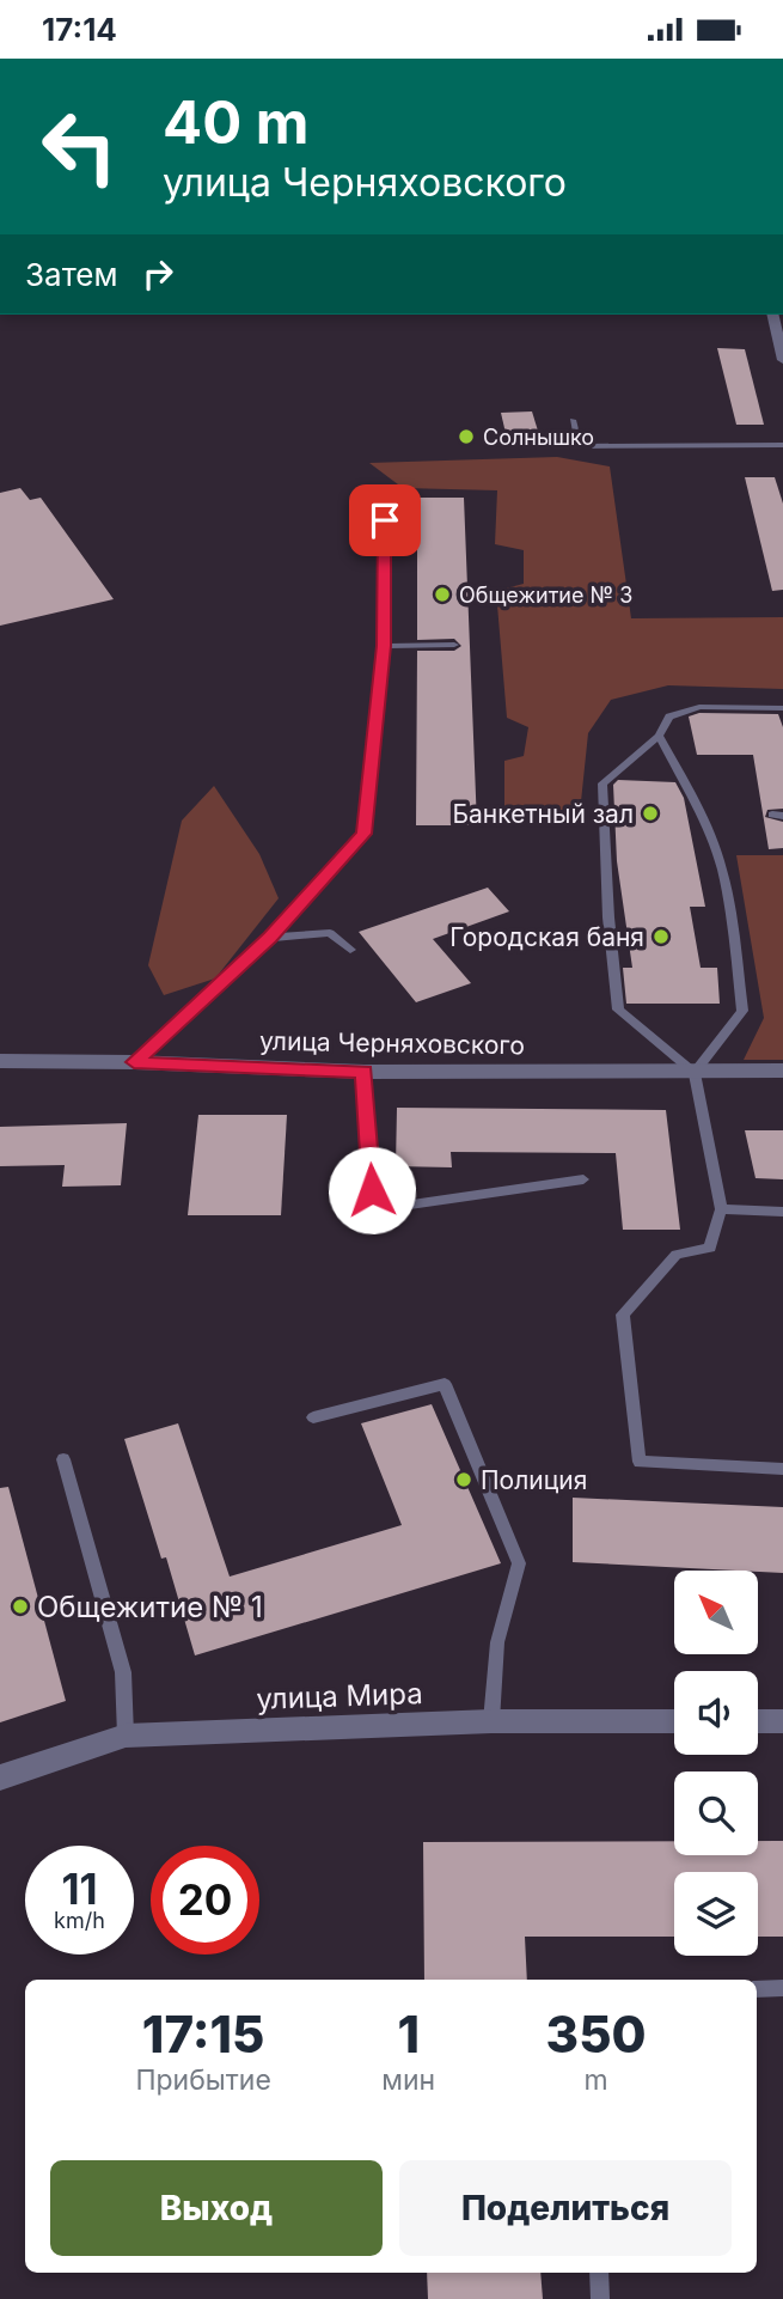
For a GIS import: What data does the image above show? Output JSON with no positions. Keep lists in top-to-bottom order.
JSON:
{
  "streets": {
    "street": ["улица Черняховского", "улица Мира"]
  },
  "places": [
    "Солнышко",
    "Общежитие № 3",
    "Банкетный зал",
    "Городская баня",
    "Полиция",
    "Общежитие № 1"
  ],
  "north": "top left",
  "page": {
    "status": "17:14",
    "turn": ["40 m", "улица Черняховского"],
    "then": "Затем",
    "speed": "11 km/h",
    "limit": "20",
    "eta": [
      "17:15",
      "Прибытие",
      "1",
      "мин",
      "350",
      "m"
    ],
    "buttons": ["Выход", "Поделиться"]
  }
}
